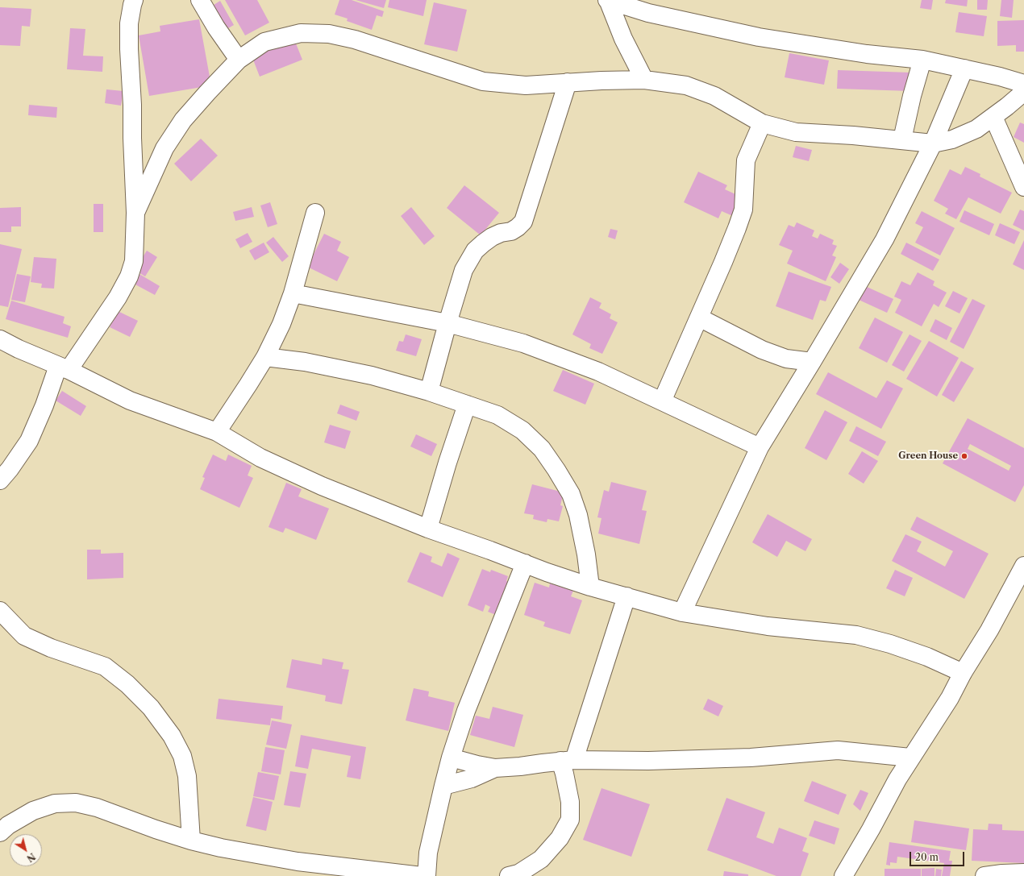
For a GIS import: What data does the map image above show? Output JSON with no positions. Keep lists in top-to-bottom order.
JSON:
{
  "places": ["Green House"],
  "scale_bar": "20 m",
  "north": "bottom right"
}
